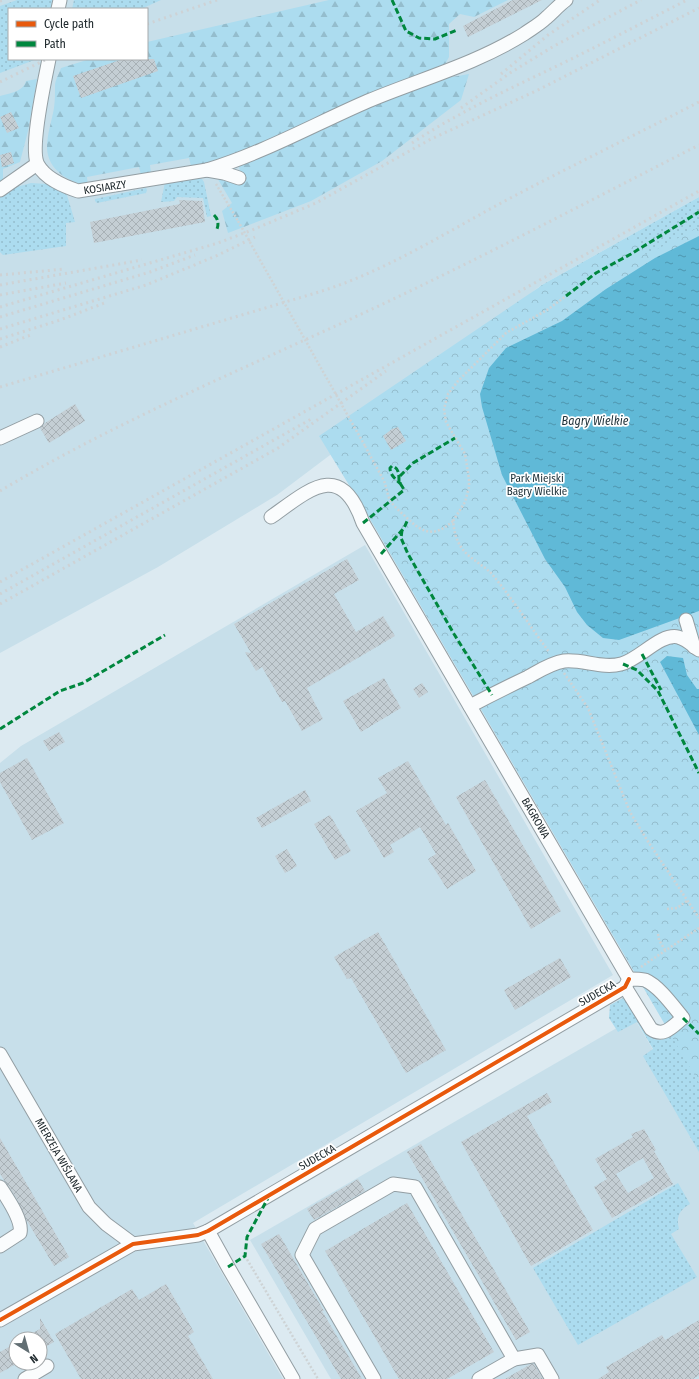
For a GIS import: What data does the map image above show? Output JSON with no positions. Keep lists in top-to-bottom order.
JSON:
{
  "streets": {
    "street": [
      "KOSIARZY",
      "BAGROWA",
      "SUDECKA",
      "MIERZEJA WIŚLANA"
    ]
  },
  "crossings": [
    ["BAGROWA", "SUDECKA"],
    ["SUDECKA", "MIERZEJA WIŚLANA"]
  ],
  "water": ["Bagry Wielkie"],
  "parks": ["Park Miejski Bagry Wielkie"],
  "legend": ["Cycle path", "Path"],
  "north": "bottom right"
}
